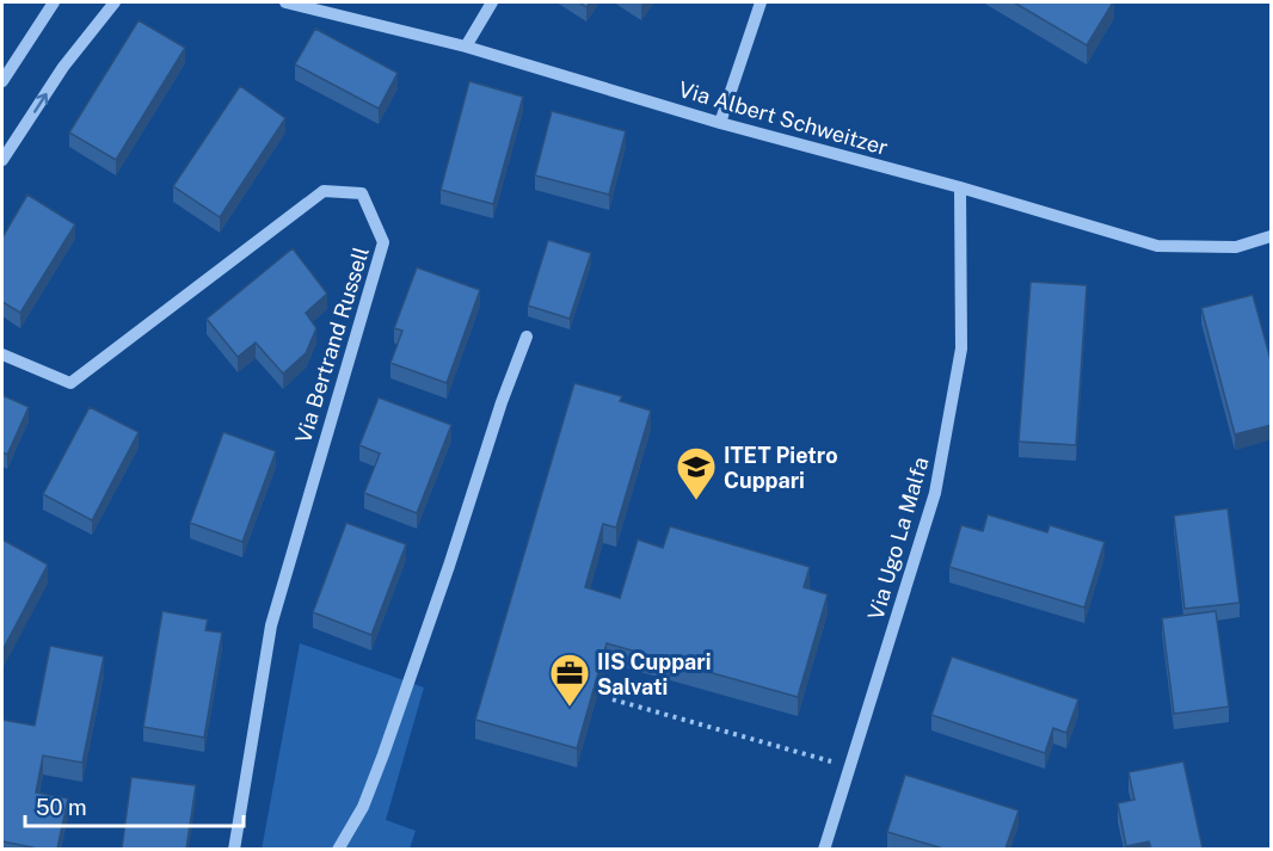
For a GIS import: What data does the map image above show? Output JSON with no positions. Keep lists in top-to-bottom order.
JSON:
{
  "streets": {
    "street": ["Via Albert Schweitzer", "Via Bertrand Russell", "Via Ugo La Malfa"]
  },
  "crossings": [
    ["Via Albert Schweitzer", "Via Ugo La Malfa"]
  ],
  "places": {
    "school or university": ["ITET Pietro Cuppari"],
    "office": ["IIS Cuppari Salvati"]
  },
  "scale_bar": "50 m"
}
